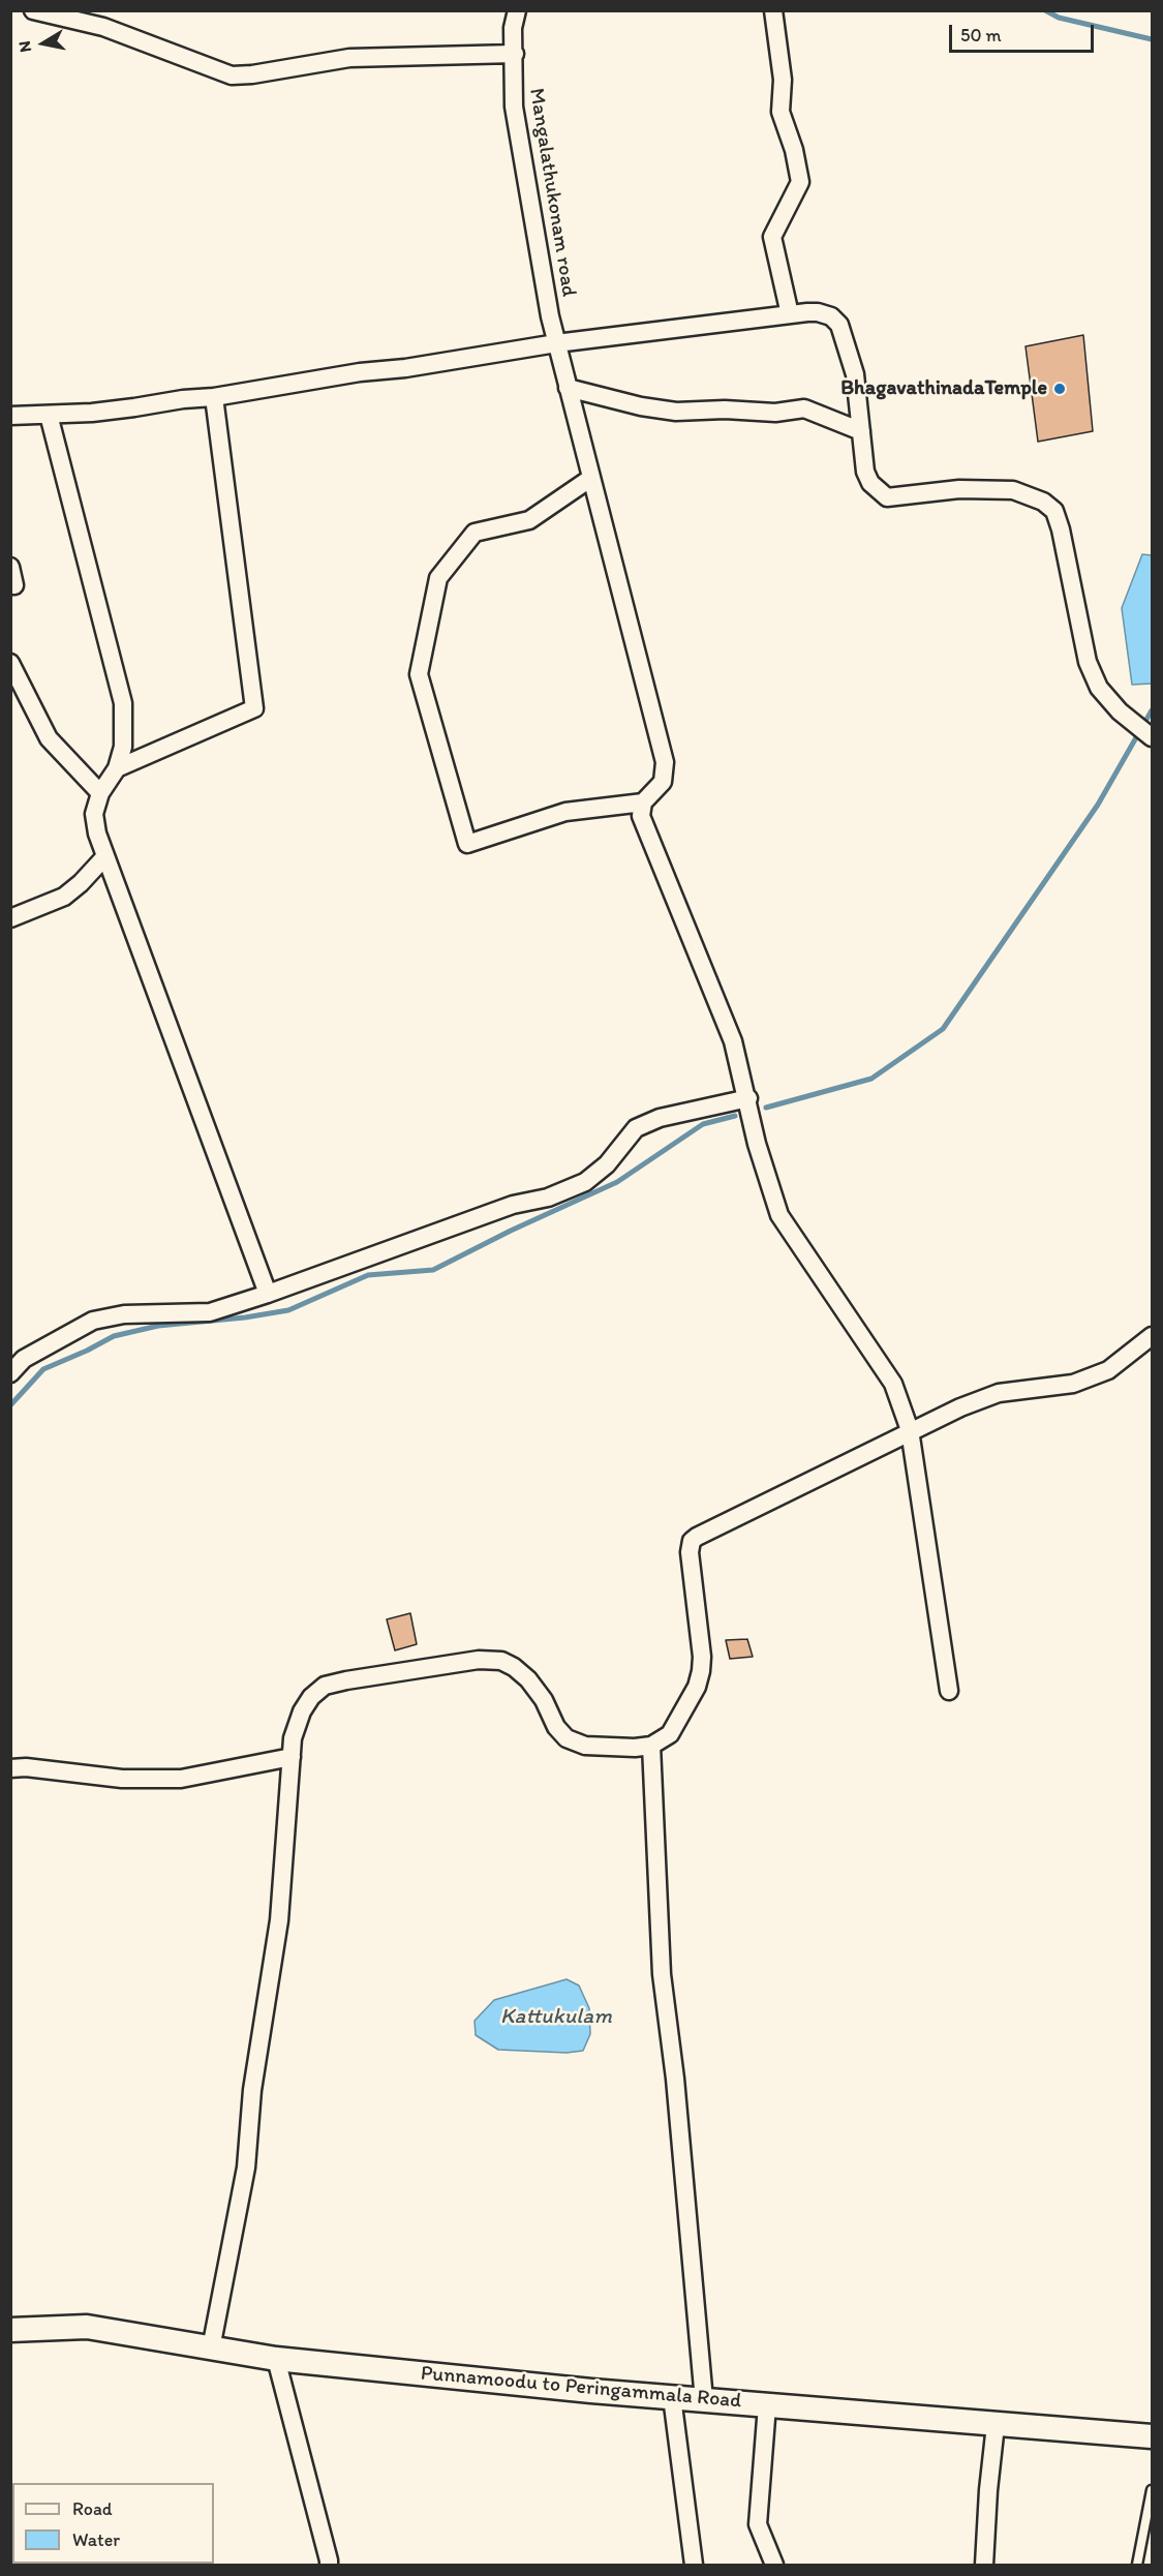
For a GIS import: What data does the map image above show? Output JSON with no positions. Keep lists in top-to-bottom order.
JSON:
{
  "streets": {
    "main road": ["Punnamoodu to Peringammala Road"],
    "street": ["Mangalathukonam road"]
  },
  "water": ["Kattukulam"],
  "places": ["BhagavathinadaTemple"],
  "legend": ["Road", "Water"],
  "scale_bar": "50 m",
  "north": "left"
}
